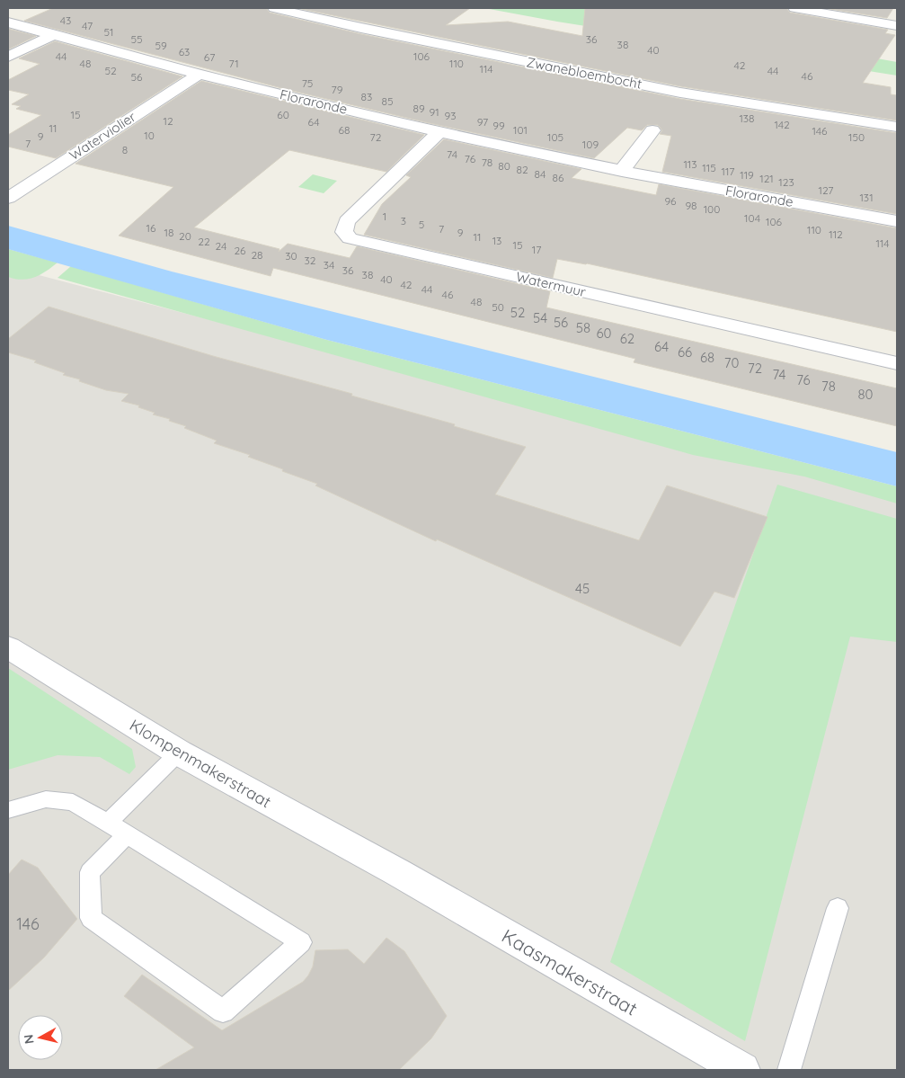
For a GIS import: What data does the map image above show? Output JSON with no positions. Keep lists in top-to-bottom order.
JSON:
{
  "streets": {
    "street": [
      "Zwanebloembocht",
      "Floraronde",
      "Waterviolier",
      "Watermuur",
      "Klompenmakerstraat",
      "Kaasmakerstraat"
    ]
  },
  "crossings": [
    ["Floraronde", "Waterviolier"],
    ["Floraronde", "Watermuur"],
    ["Klompenmakerstraat", "Kaasmakerstraat"]
  ],
  "house_numbers": [
    "43",
    "47",
    "51",
    "55",
    "36",
    "38",
    "59",
    "40",
    "63",
    "44",
    "106",
    "67",
    "48",
    "71",
    "110",
    "42",
    "114",
    "52",
    "44",
    "46",
    "56",
    "75",
    "79",
    "83",
    "85",
    "89",
    "91",
    "15",
    "60",
    "93",
    "138",
    "12",
    "64",
    "97",
    "142",
    "99",
    "11",
    "68",
    "101",
    "146",
    "10",
    "9",
    "72",
    "105",
    "150",
    "7",
    "109",
    "8",
    "74",
    "76",
    "78",
    "113",
    "80",
    "115",
    "82",
    "117",
    "84",
    "119",
    "86",
    "121",
    "123",
    "127",
    "131",
    "96",
    "98",
    "100",
    "1",
    "104",
    "3",
    "106",
    "5",
    "16",
    "7",
    "110",
    "18",
    "9",
    "112",
    "20",
    "11",
    "13",
    "22",
    "114",
    "15",
    "24",
    "17",
    "26",
    "28",
    "30",
    "32",
    "34",
    "36",
    "38",
    "40",
    "42",
    "44",
    "46",
    "48",
    "50",
    "52",
    "54",
    "56",
    "58",
    "60",
    "62",
    "64",
    "66",
    "68",
    "70",
    "72",
    "74",
    "76",
    "78",
    "80",
    "45",
    "146"
  ],
  "north": "left"
}
